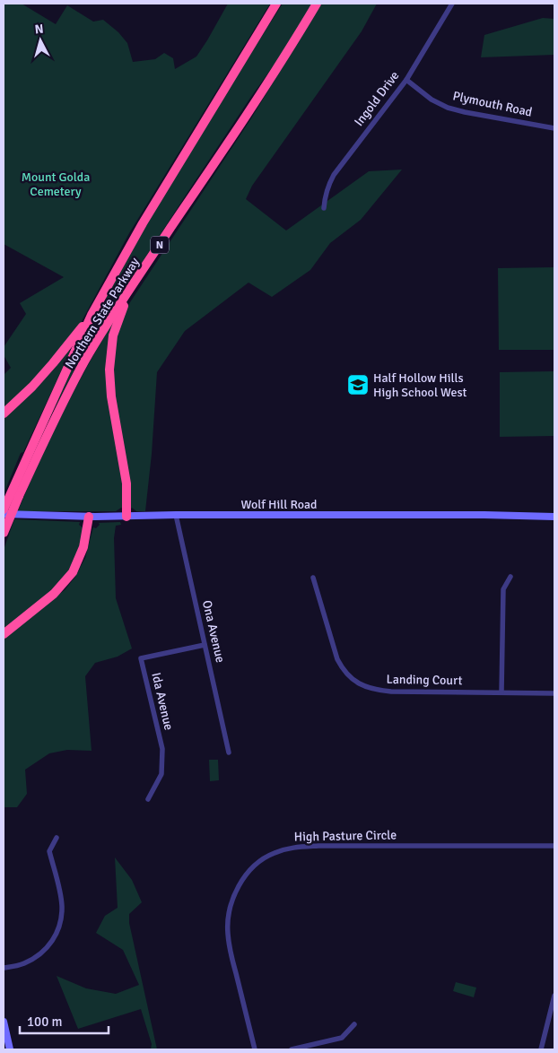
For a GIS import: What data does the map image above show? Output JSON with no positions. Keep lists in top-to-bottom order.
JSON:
{
  "streets": {
    "highway": ["N", "Northern State Parkway"],
    "street": [
      "Ingold Drive",
      "Plymouth Road",
      "Wolf Hill Road",
      "Ona Avenue",
      "Landing Court",
      "Ida Avenue",
      "High Pasture Circle"
    ]
  },
  "crossings": [
    ["Ingold Drive", "Plymouth Road"],
    ["Wolf Hill Road", "Ona Avenue"],
    ["Ona Avenue", "Ida Avenue"]
  ],
  "parks": ["Mount Golda Cemetery"],
  "places": {
    "school or university": ["Half Hollow Hills High School West"]
  },
  "scale_bar": "100 m",
  "north": "top"
}
